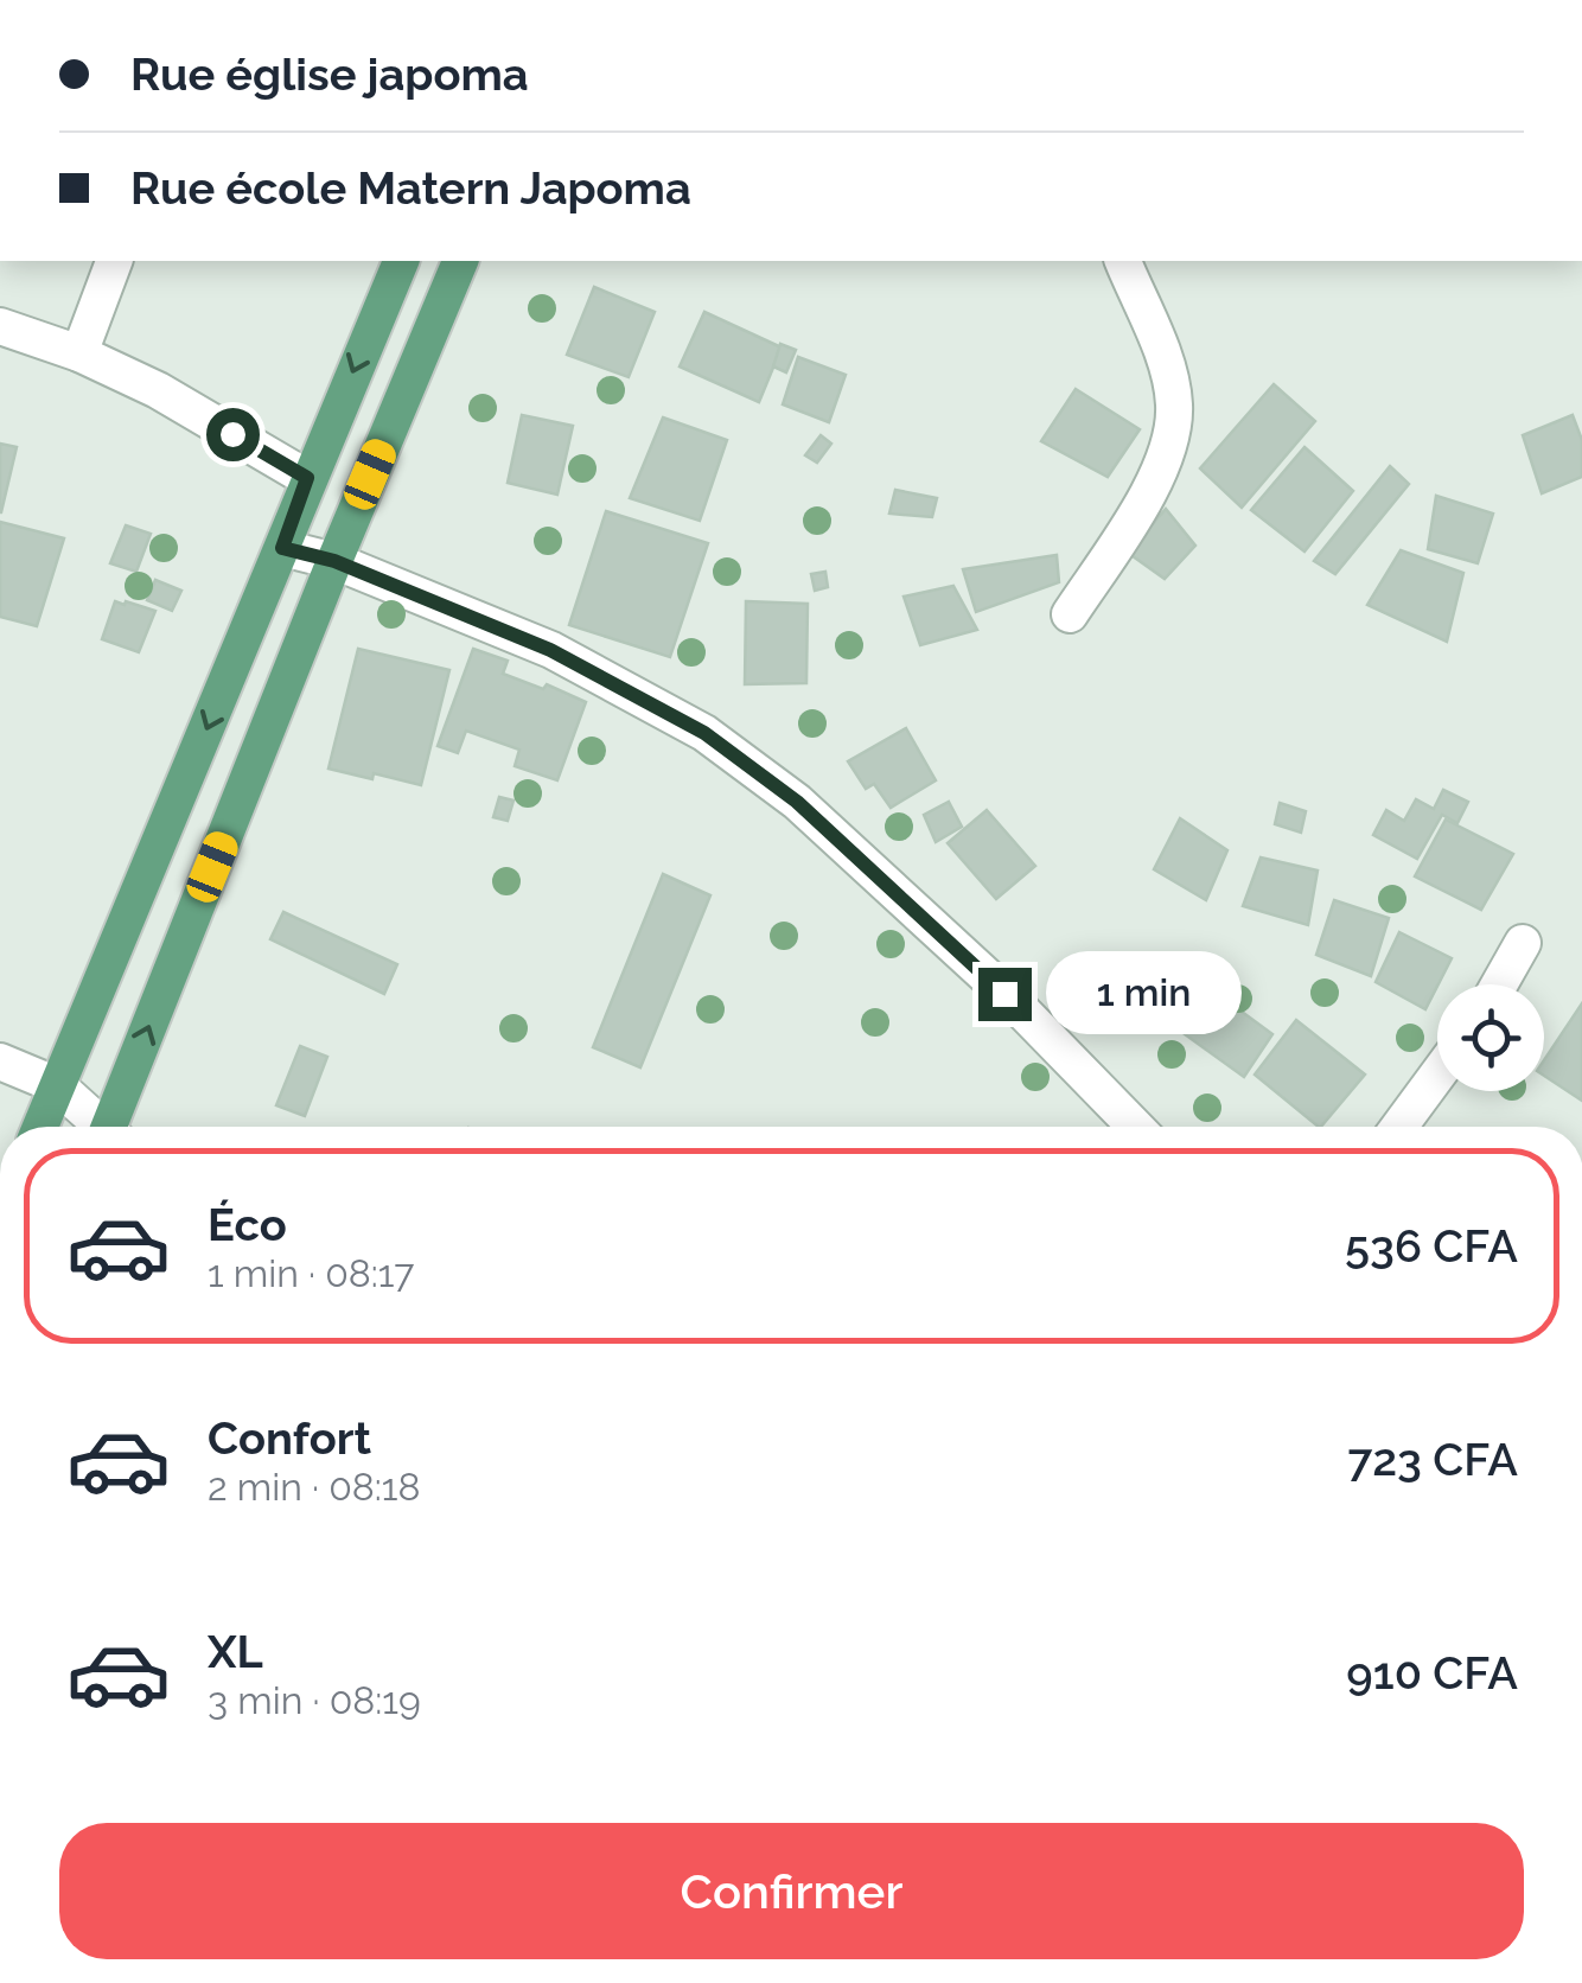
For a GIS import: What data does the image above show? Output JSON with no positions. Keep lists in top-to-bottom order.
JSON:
{
  "page": {
    "banner": ["Rue église japoma", "Rue école Matern Japoma"],
    "bubble": "1 min",
    "list": [
      {
        "name": "Éco",
        "note": "1 min · 08:17",
        "value": "536 CFA"
      },
      {
        "name": "Confort",
        "note": "2 min · 08:18",
        "value": "723 CFA"
      },
      {
        "name": "XL",
        "note": "3 min · 08:19",
        "value": "910 CFA"
      }
    ],
    "buttons": "Confirmer"
  }
}
